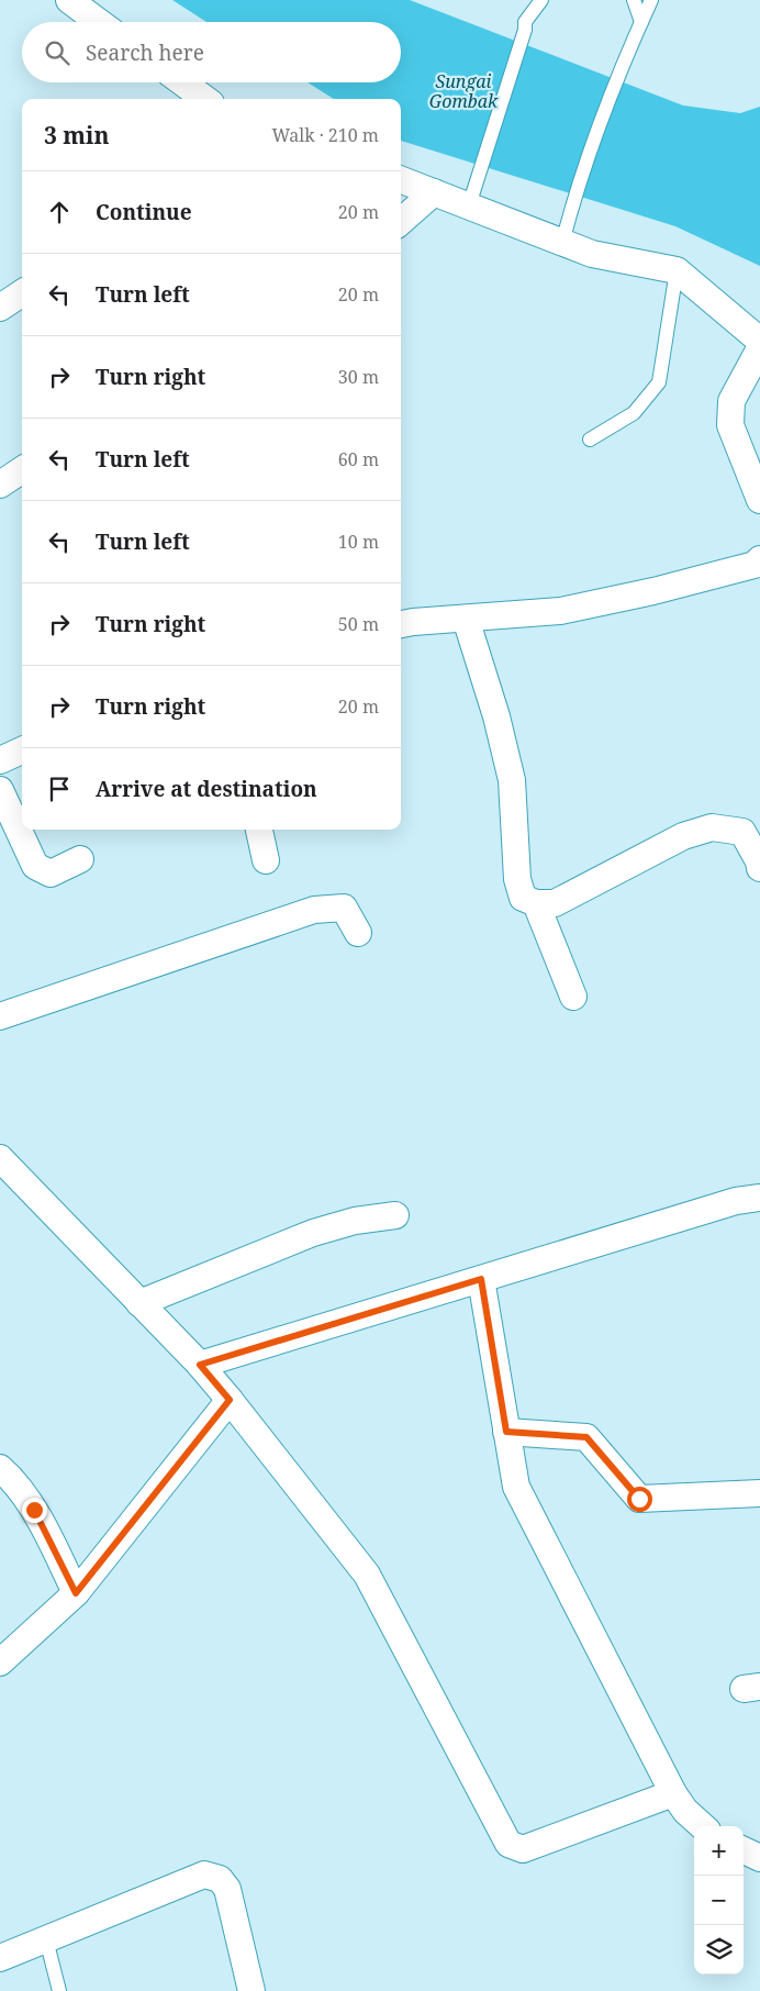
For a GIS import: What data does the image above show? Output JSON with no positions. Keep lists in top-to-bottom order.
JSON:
{
  "water": ["Sungai Gombak"],
  "page": {
    "search": "Search here",
    "heading": ["3 min", "Walk · 210 m"],
    "list": [
      ["Continue", "20 m"],
      ["Turn left", "20 m"],
      ["Turn right", "30 m"],
      ["Turn left", "60 m"],
      ["Turn left", "10 m"],
      ["Turn right", "50 m"],
      ["Turn right", "20 m"],
      "Arrive at destination"
    ],
    "map_buttons": ["+", "−"]
  }
}
